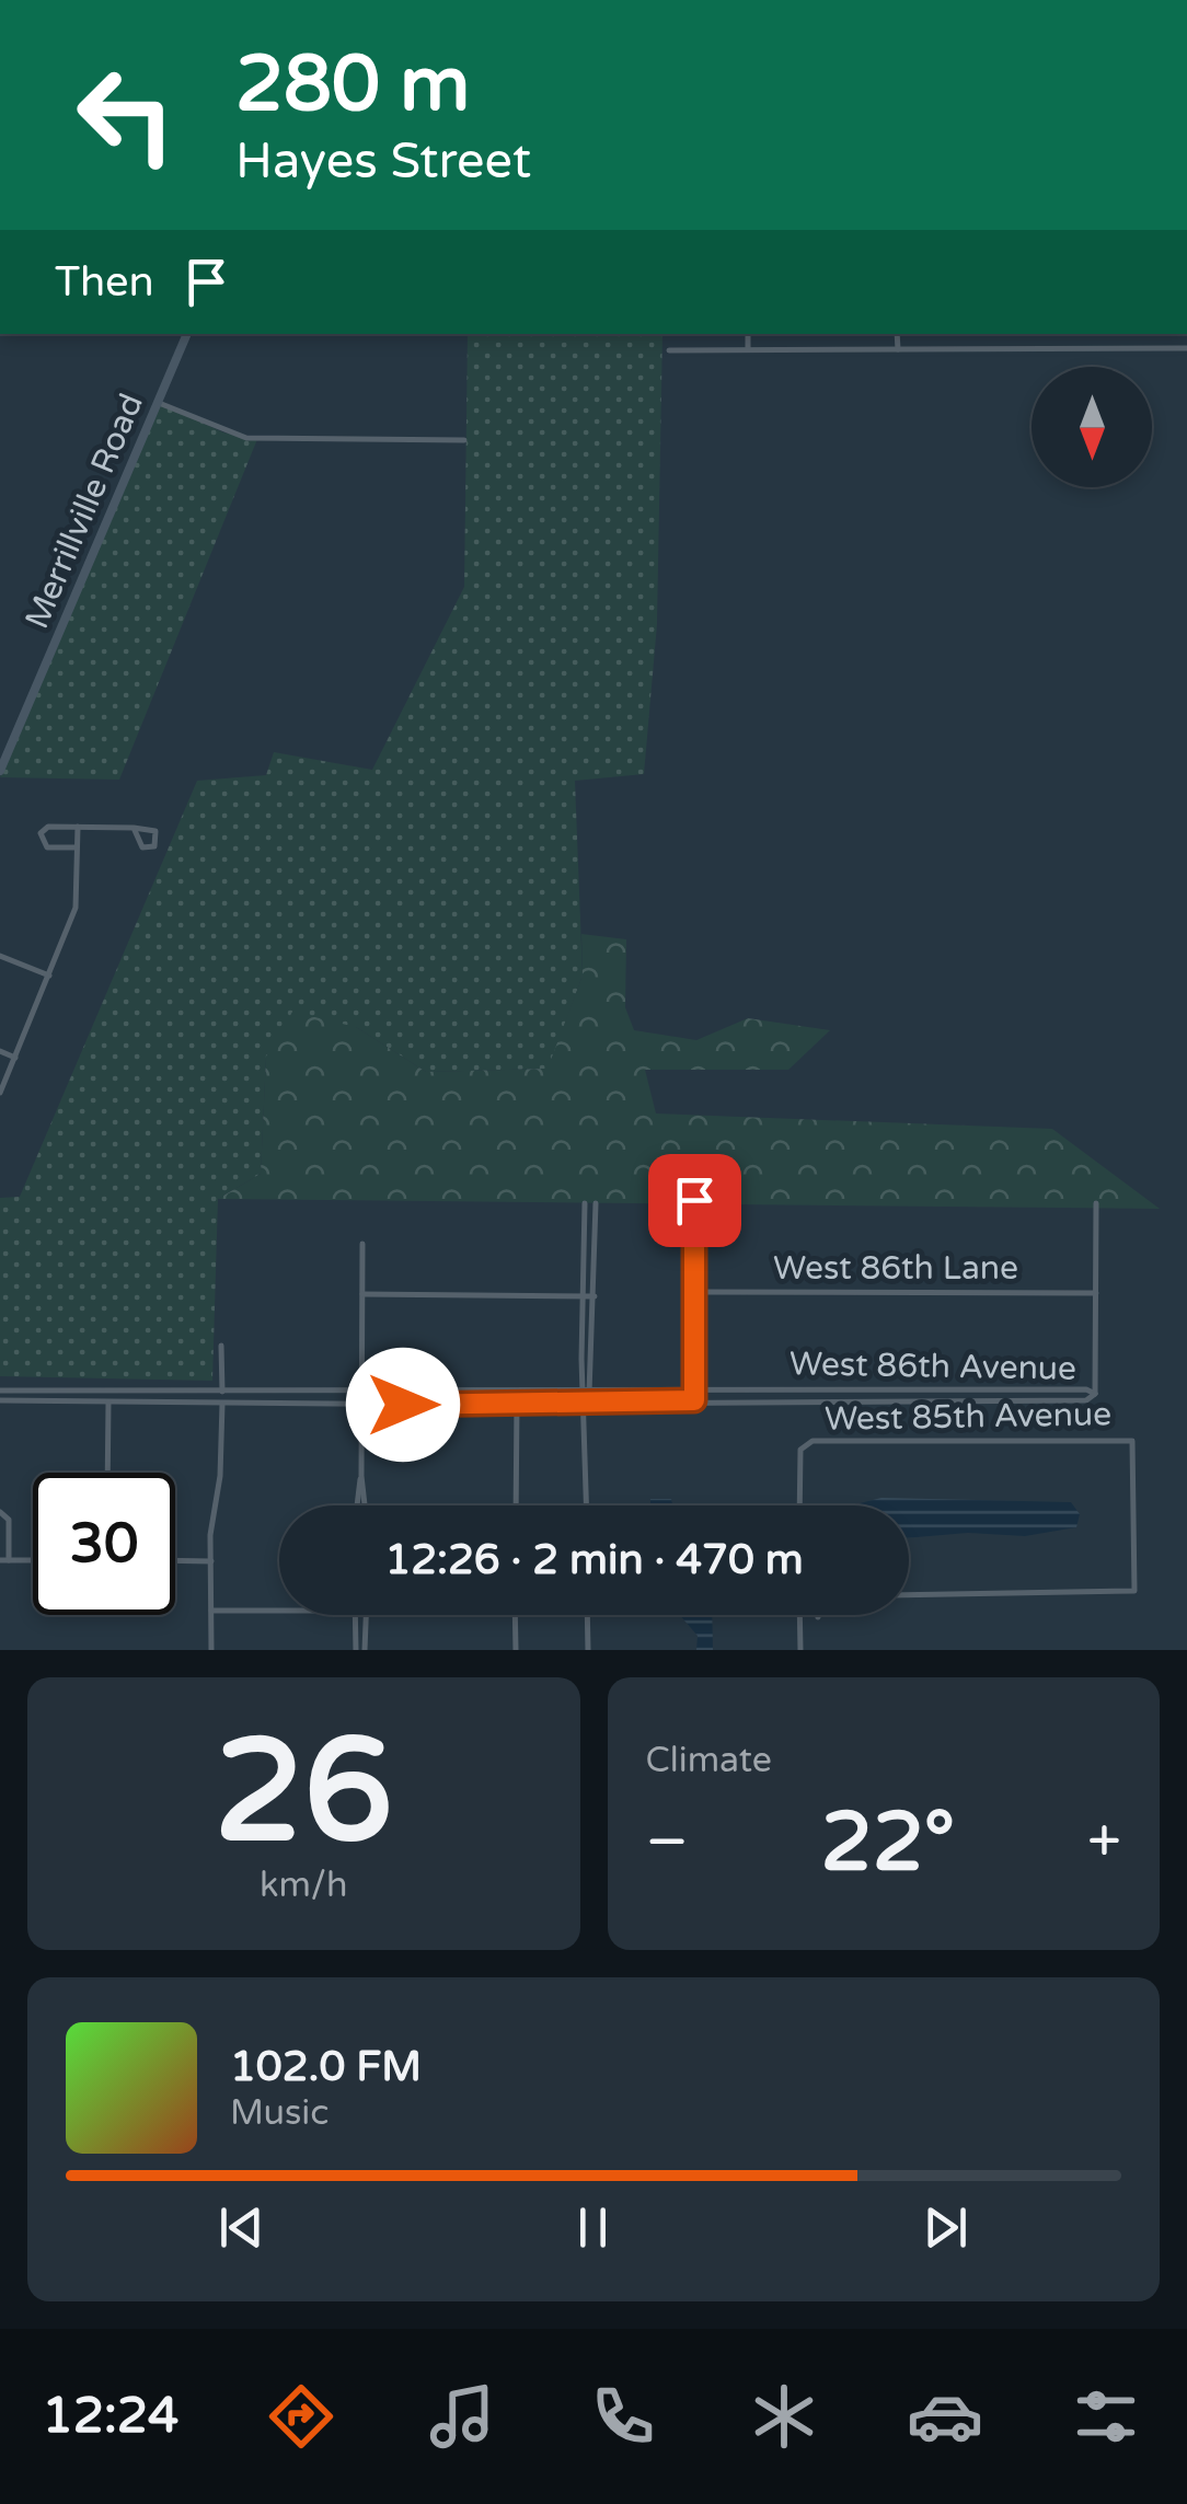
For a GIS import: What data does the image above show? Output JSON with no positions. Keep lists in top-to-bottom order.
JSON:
{
  "streets": {
    "street": [
      "Merrillville Road",
      "West 86th Lane",
      "West 86th Avenue",
      "West 85th Avenue"
    ]
  },
  "north": "bottom",
  "page": {
    "turn": ["280 m", "Hayes Street"],
    "then": "Then",
    "limit": "30",
    "trip": "12:26 · 2 min · 470 m",
    "tile": [
      ["26", "km/h"],
      "Climate"
    ],
    "heat": ["−", "22°", "+"],
    "song": ["102.0 FM", "Music"],
    "tabs": "12:24"
  }
}
